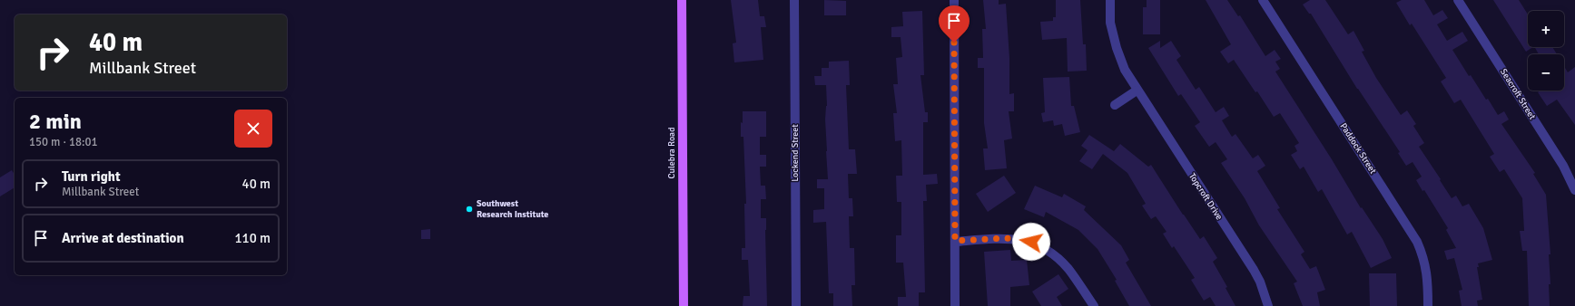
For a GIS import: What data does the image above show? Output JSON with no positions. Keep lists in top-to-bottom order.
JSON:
{
  "streets": {
    "main road": ["Culebra Road"],
    "street": [
      "Seacroft Street",
      "Paddock Street",
      "Lockend Street",
      "Topcroft Drive"
    ]
  },
  "places": ["Southwest Research Institute"],
  "page": {
    "map_buttons": ["+", "−"],
    "turn": ["40 m", "Millbank Street"],
    "heading": ["2 min", "150 m · 18:01"],
    "list": [
      {
        "name": "Turn right",
        "note": "Millbank Street",
        "value": "40 m"
      },
      {
        "name": "Arrive at destination",
        "value": "110 m"
      }
    ]
  }
}
